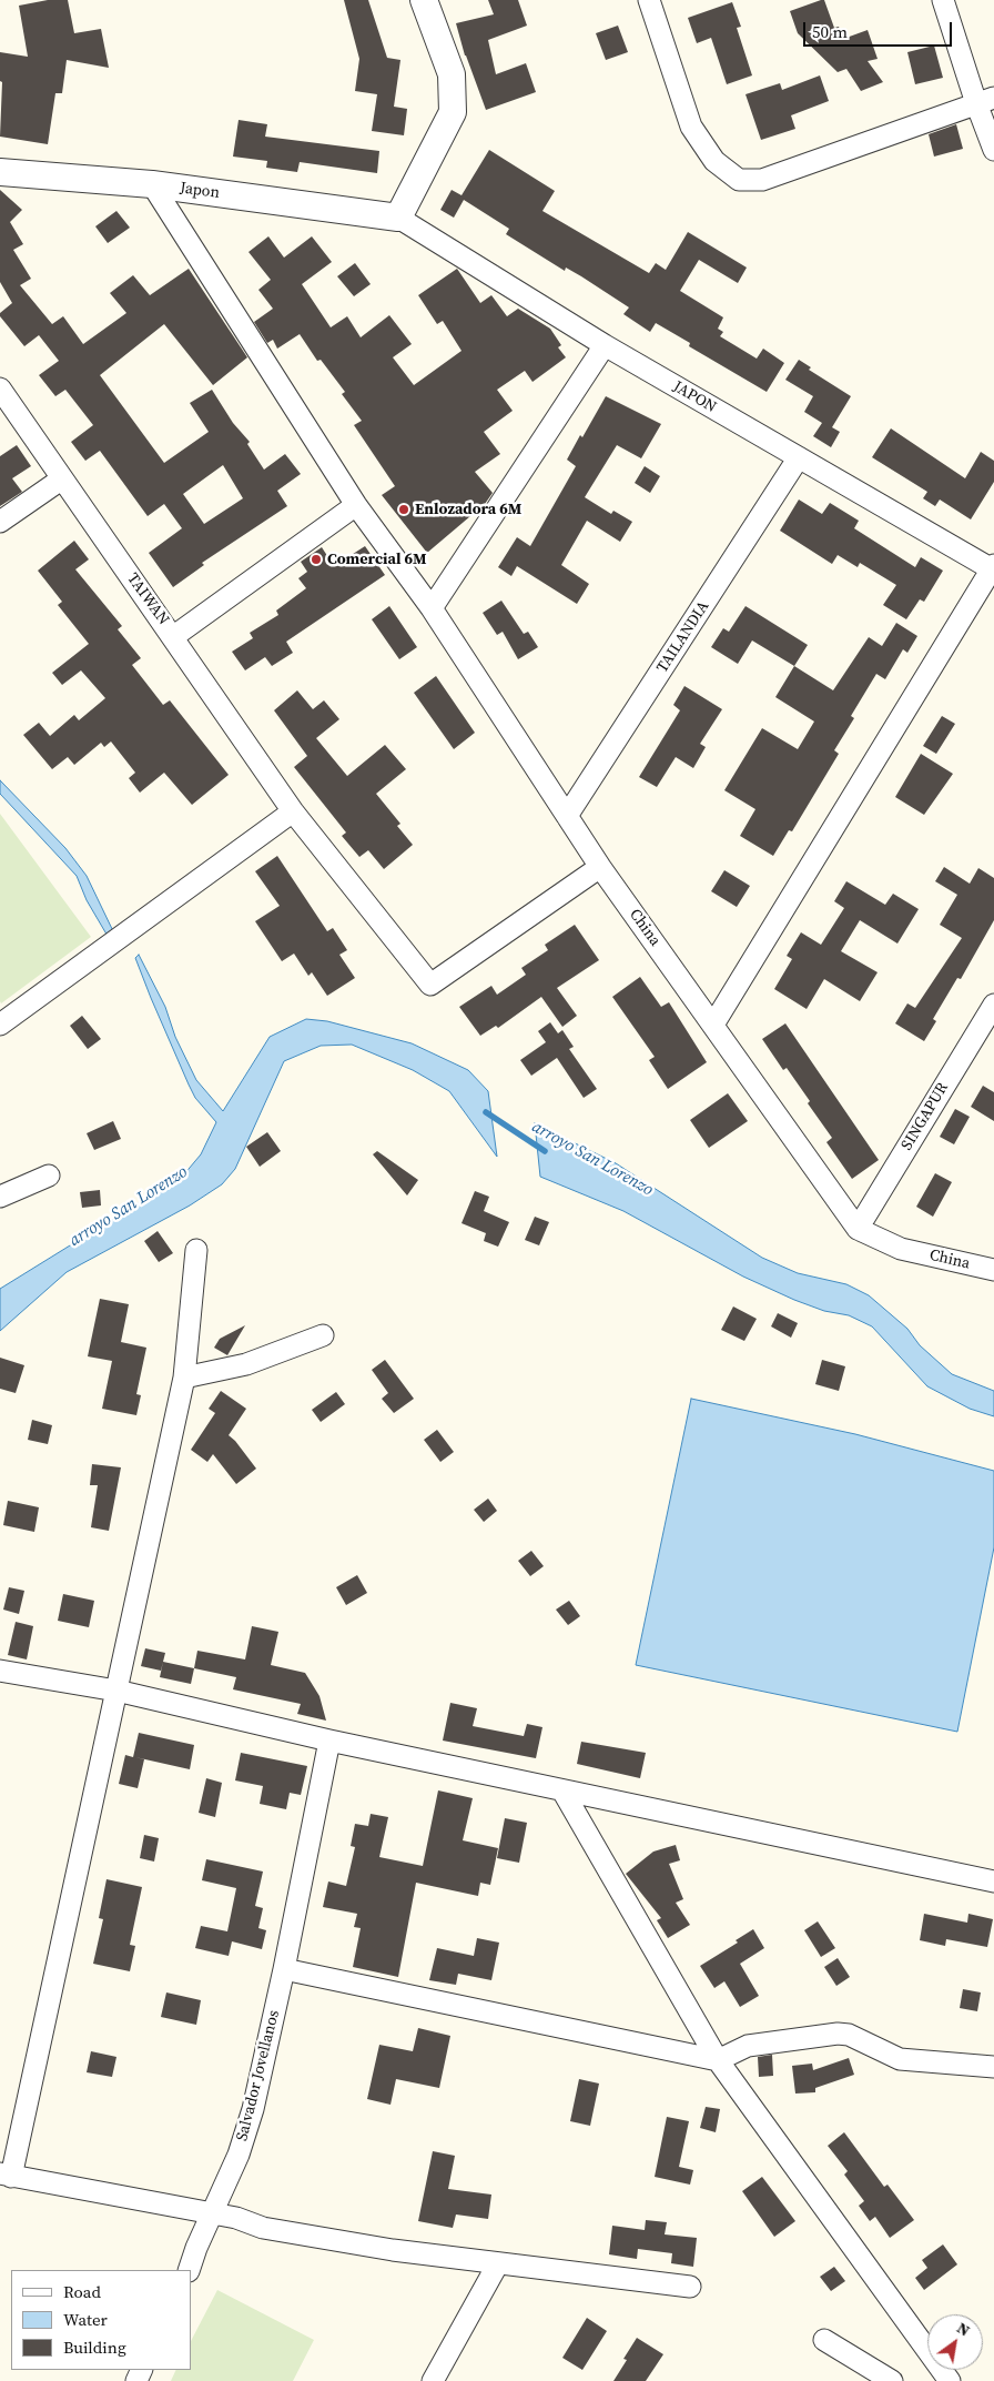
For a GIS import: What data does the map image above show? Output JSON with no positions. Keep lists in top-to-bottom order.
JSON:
{
  "streets": {
    "street": [
      "Japon",
      "JAPON",
      "TAIWAN",
      "TAILANDIA",
      "China",
      "SINGAPUR",
      "Salvador Jovellanos"
    ]
  },
  "crossings": [
    ["Japon", "JAPON"],
    ["Japon", "China"],
    ["JAPON", "TAILANDIA"],
    ["TAIWAN", "China"],
    ["TAILANDIA", "China"],
    ["China", "SINGAPUR"]
  ],
  "water": ["arroyo San Lorenzo"],
  "places": ["Enlozadora 6M", "Comercial 6M"],
  "legend": ["Road", "Water", "Building"],
  "scale_bar": "50 m",
  "north": "top right"
}
